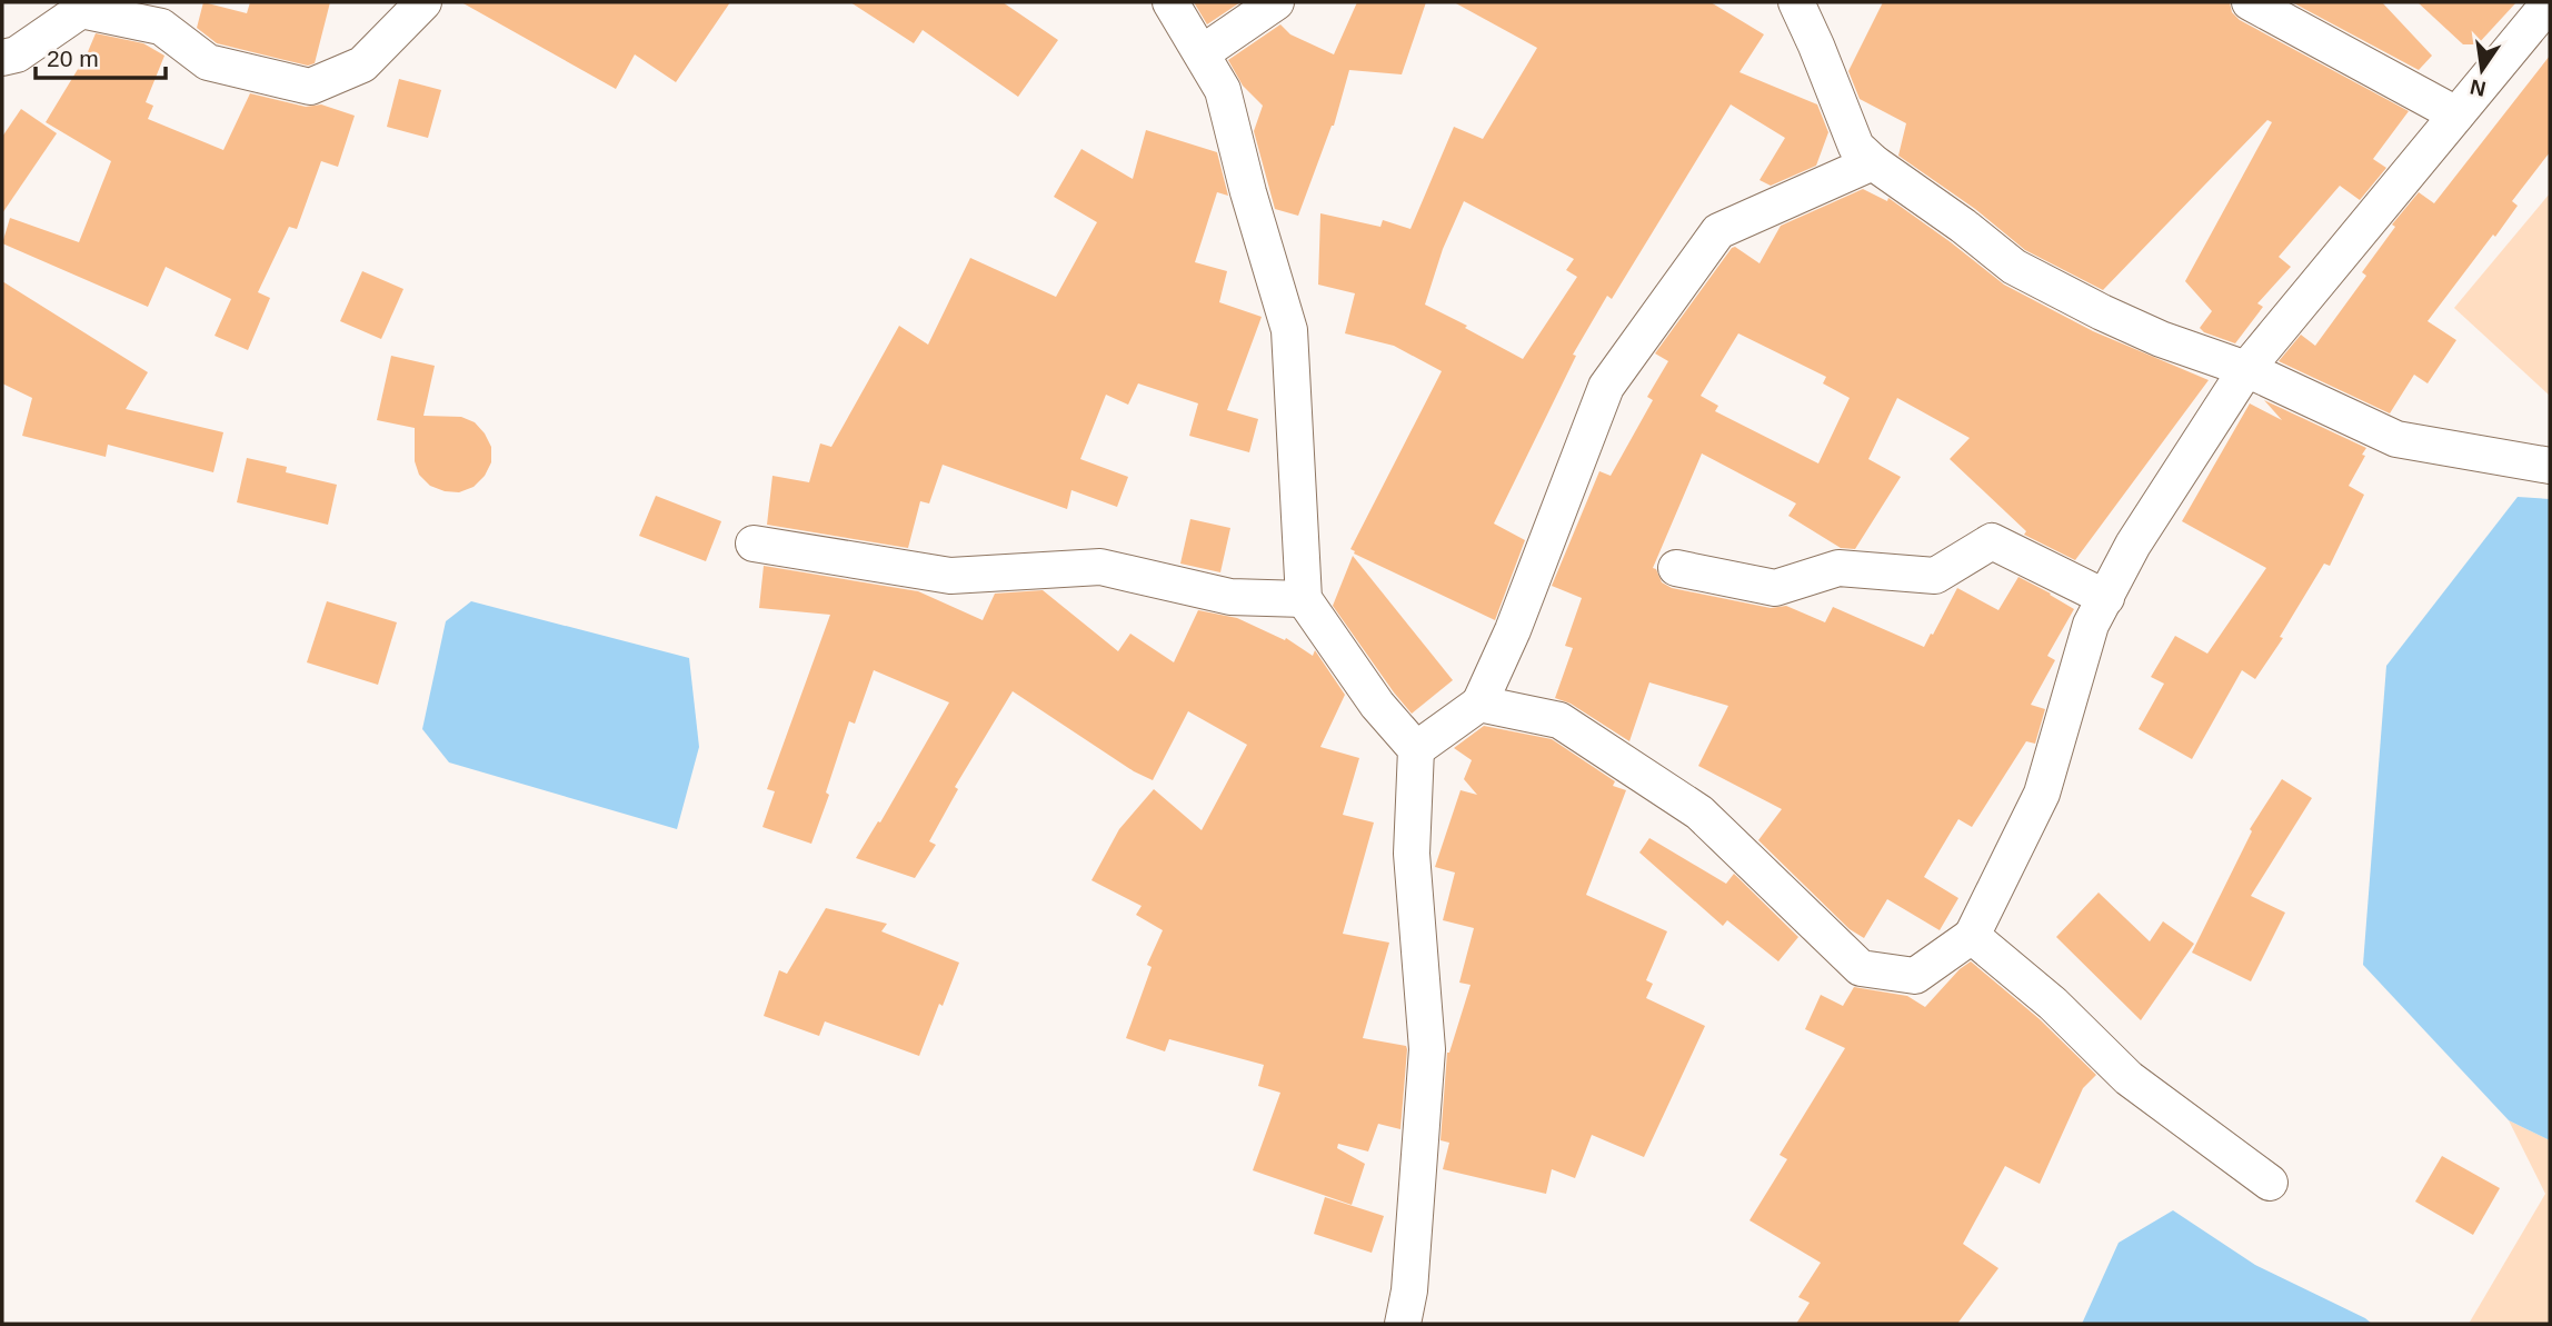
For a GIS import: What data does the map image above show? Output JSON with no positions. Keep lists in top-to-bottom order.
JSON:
{
  "scale_bar": "20 m",
  "north": "bottom"
}
